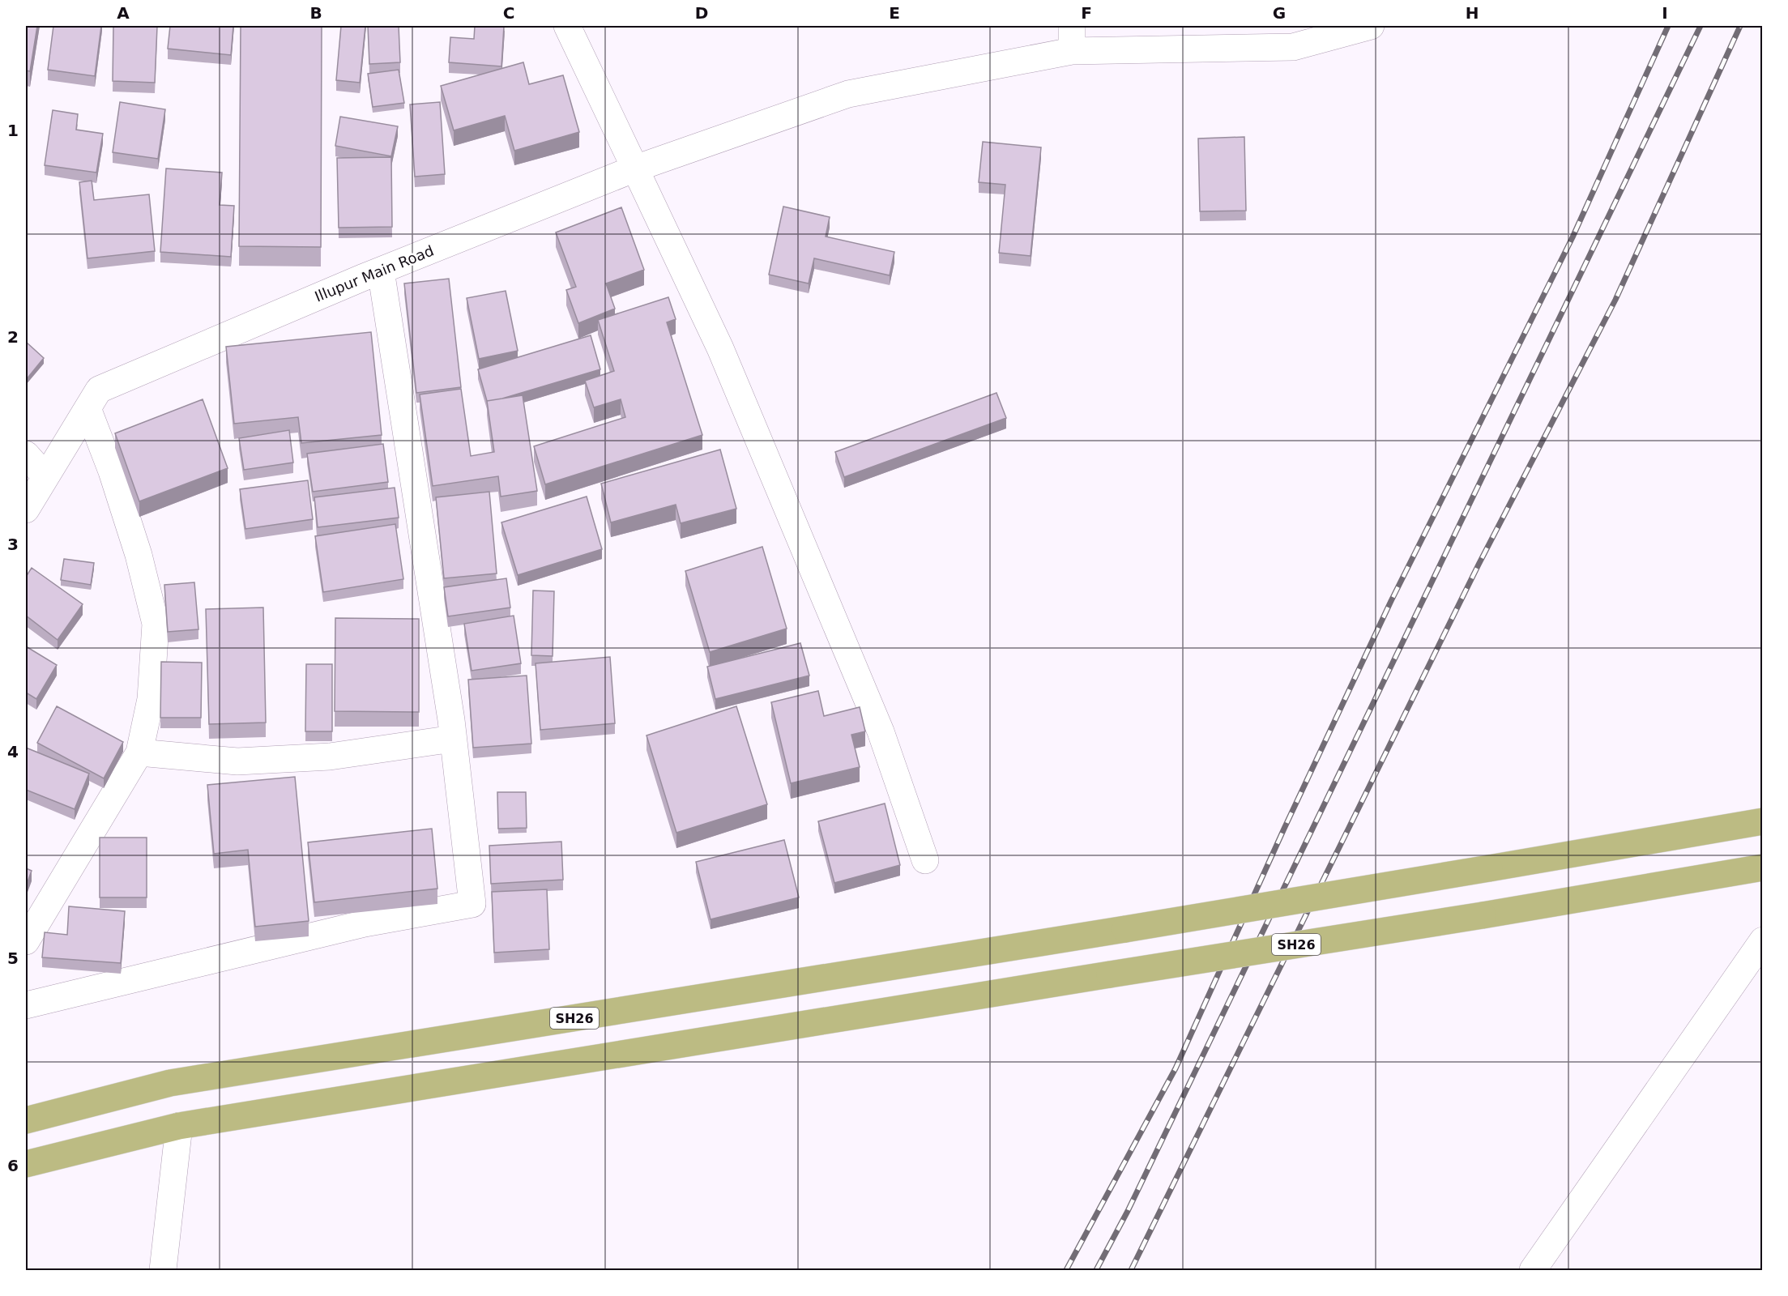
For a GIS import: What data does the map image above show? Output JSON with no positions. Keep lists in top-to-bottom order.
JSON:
{
  "streets": {
    "main road": ["SH26"],
    "street": ["Illupur Main Road"]
  },
  "grid": {
    "columns": [
      "A",
      "B",
      "C",
      "D",
      "E",
      "F",
      "G",
      "H",
      "I"
    ],
    "rows": [
      "1",
      "2",
      "3",
      "4",
      "5",
      "6"
    ]
  }
}
